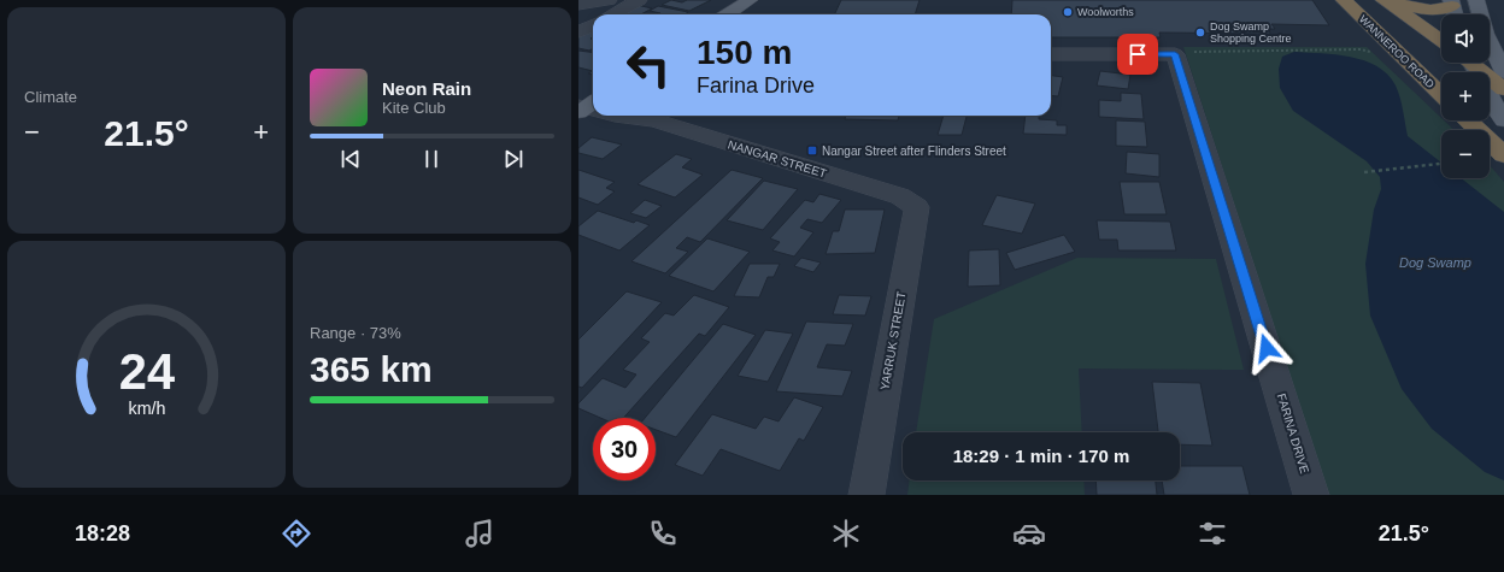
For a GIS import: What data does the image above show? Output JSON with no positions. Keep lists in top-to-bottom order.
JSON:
{
  "streets": {
    "highway": ["WANNEROO ROAD"],
    "street": ["NANGAR STREET", "YARRUK STREET", "FARINA DRIVE"]
  },
  "crossings": [
    ["NANGAR STREET", "YARRUK STREET"]
  ],
  "water": ["Dog Swamp"],
  "places": {
    "other": ["Woolworths", "Dog Swamp Shopping Centre"],
    "transit": ["Nangar Street after Flinders Street"]
  },
  "page": {
    "tile": [
      "Climate",
      ["Range · 73%", "365 km"]
    ],
    "map_buttons": ["+", "−"],
    "turn": ["150 m", "Farina Drive"],
    "song": ["Neon Rain", "Kite Club"],
    "heat": ["−", "21.5°", "+"],
    "limit": "30",
    "trip": "18:29 · 1 min · 170 m",
    "tabs": ["18:28", "21.5°"],
    "gauge": ["24", "km/h"]
  }
}
